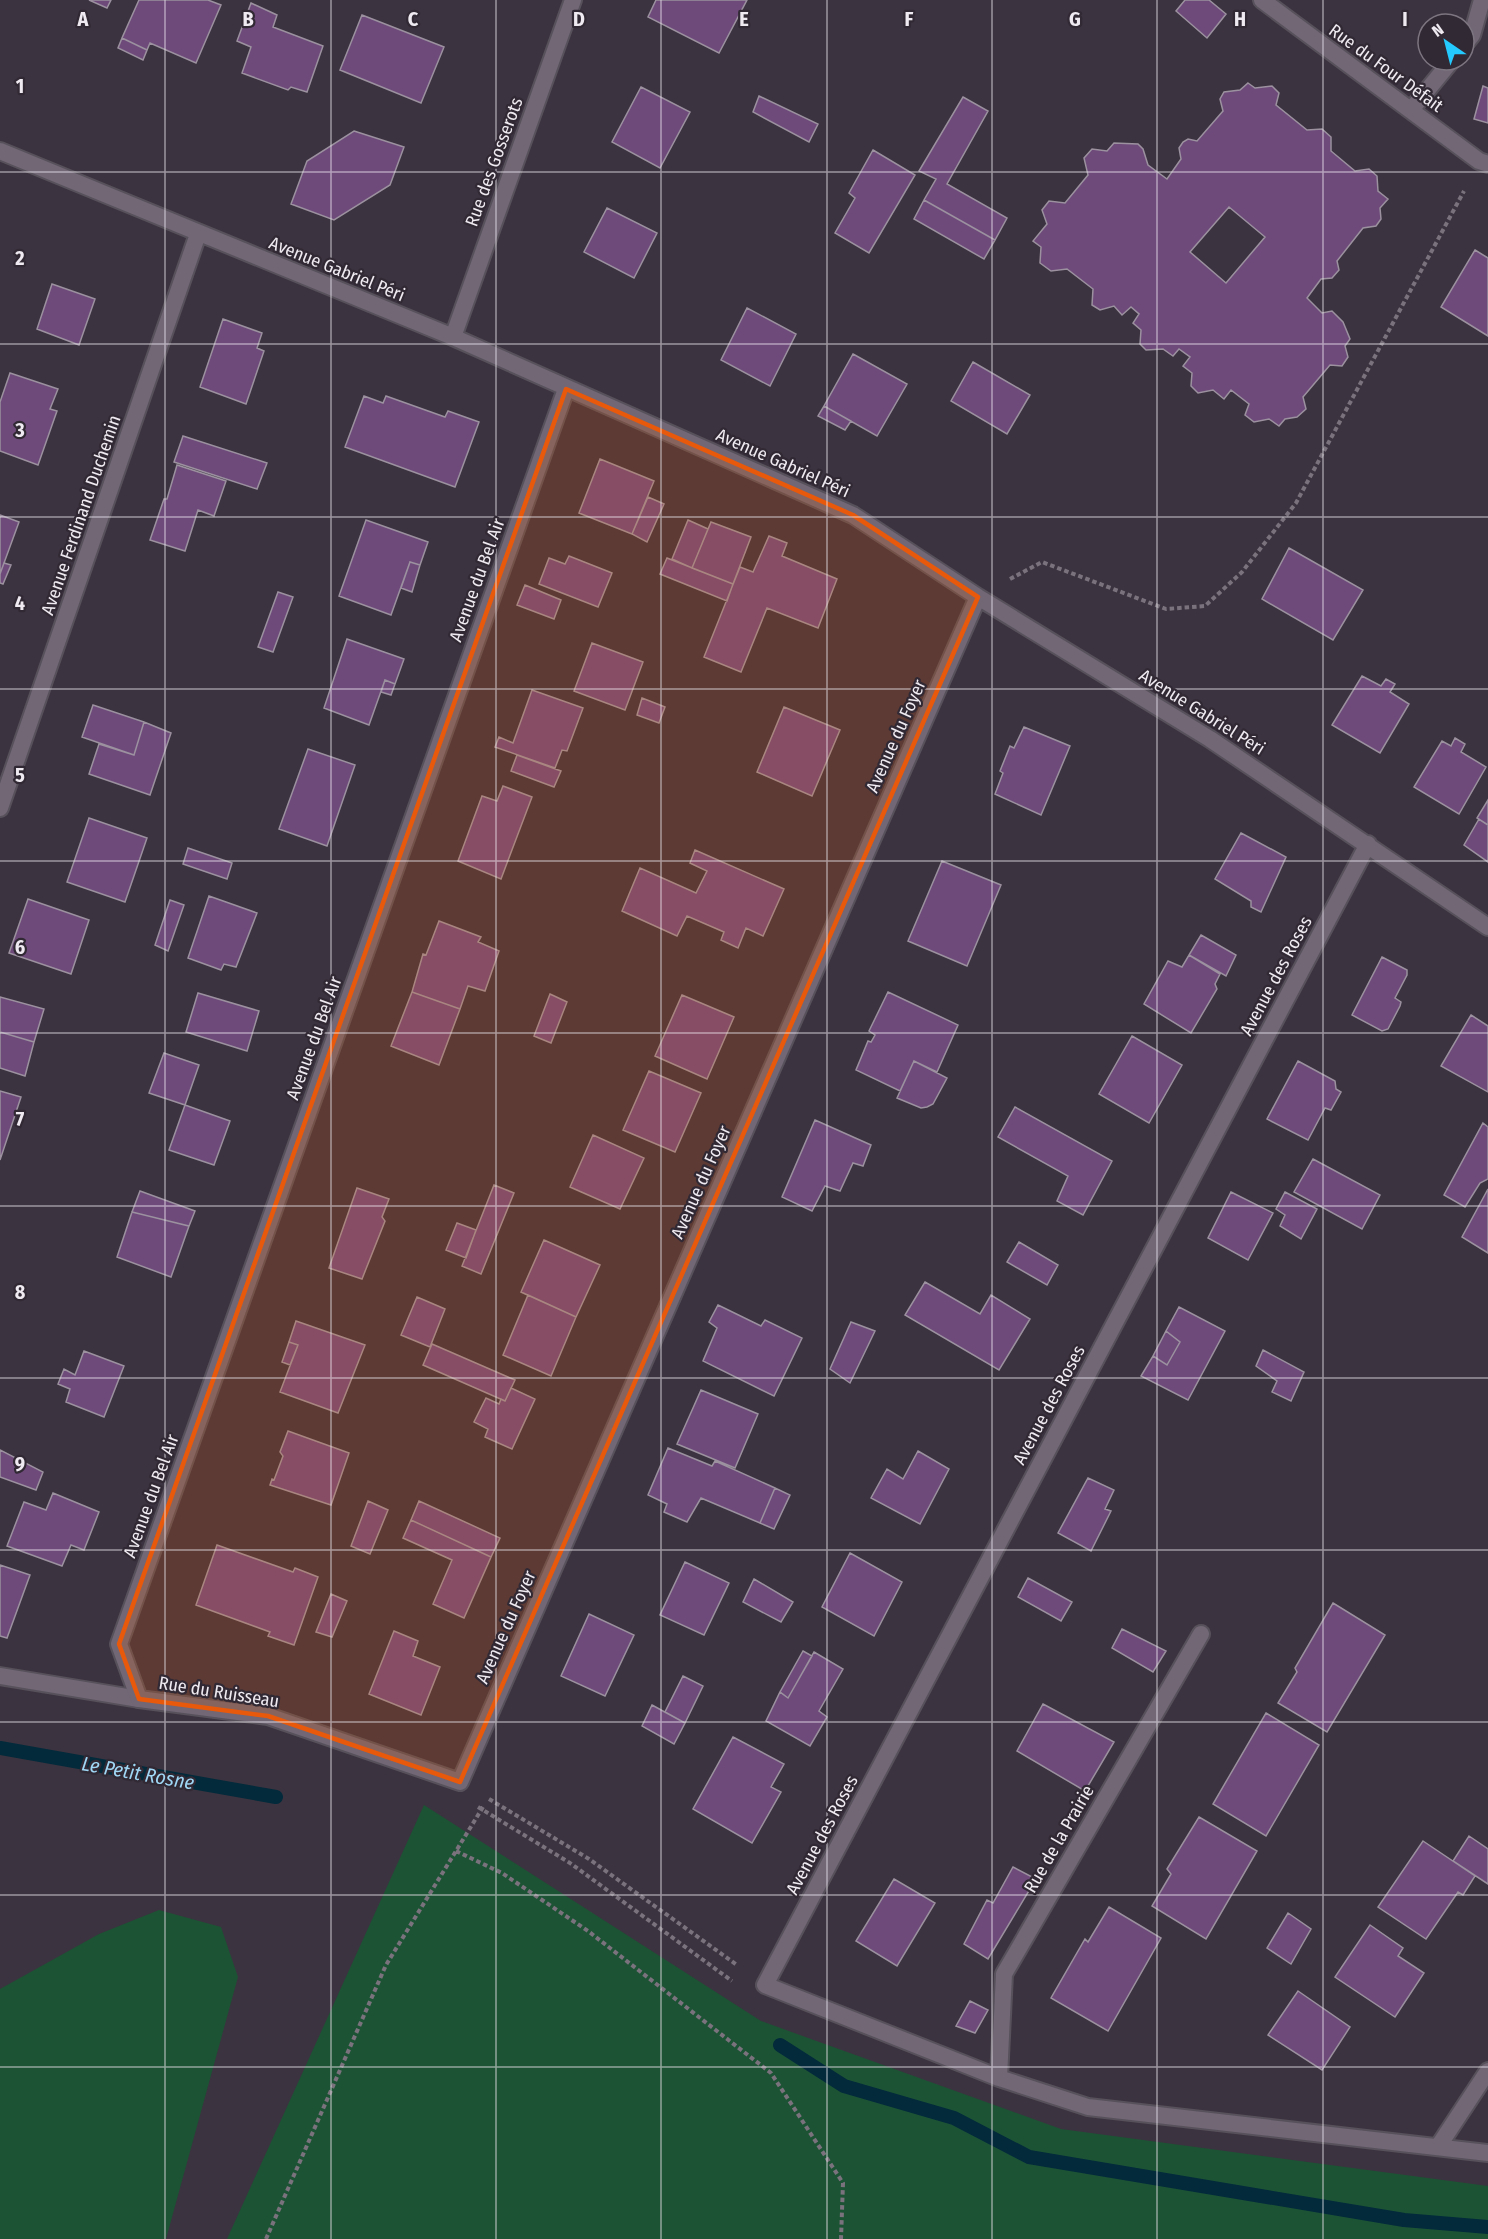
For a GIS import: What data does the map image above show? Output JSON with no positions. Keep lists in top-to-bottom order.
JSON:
{
  "streets": {
    "street": [
      "Rue du Four Défait",
      "Rue des Gosserots",
      "Avenue Gabriel Péri",
      "Avenue Ferdinand Duchemin",
      "Avenue du Bel Air",
      "Avenue du Foyer",
      "Avenue des Roses",
      "Rue du Ruisseau",
      "Rue de la Prairie"
    ]
  },
  "crossings": [
    ["Rue des Gosserots", "Avenue Gabriel Péri"],
    ["Avenue Gabriel Péri", "Avenue Ferdinand Duchemin"],
    ["Avenue Gabriel Péri", "Avenue du Bel Air"],
    ["Avenue Gabriel Péri", "Avenue du Foyer"],
    ["Avenue Gabriel Péri", "Avenue des Roses"],
    ["Avenue du Bel Air", "Rue du Ruisseau"],
    ["Avenue du Foyer", "Rue du Ruisseau"]
  ],
  "water": ["Le Petit Rosne"],
  "north": "top left",
  "grid": {
    "columns": [
      "A",
      "B",
      "C",
      "D",
      "E",
      "F",
      "G",
      "H",
      "I"
    ],
    "rows": [
      "1",
      "2",
      "3",
      "4",
      "5",
      "6",
      "7",
      "8",
      "9"
    ]
  }
}
